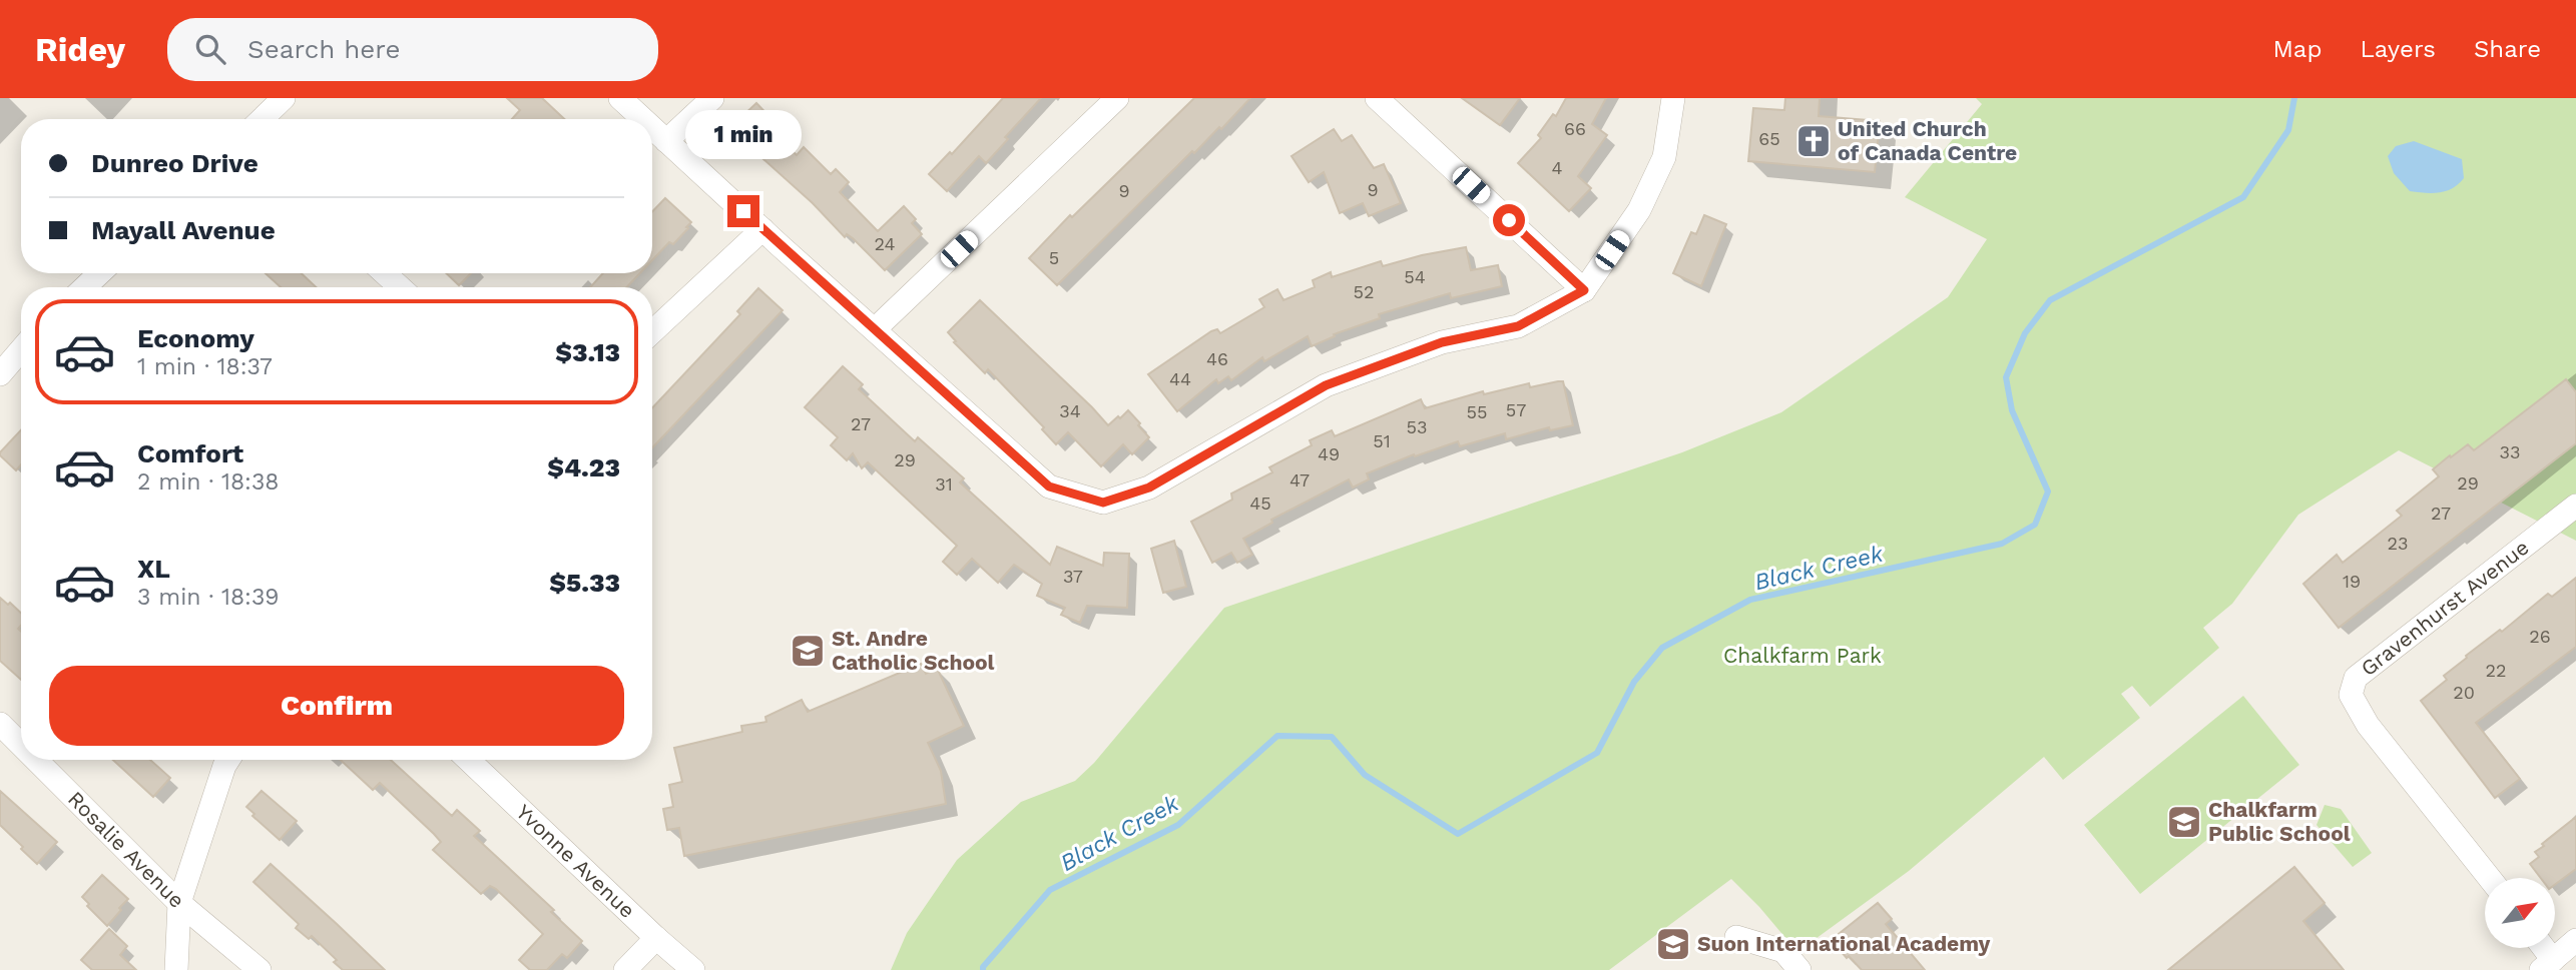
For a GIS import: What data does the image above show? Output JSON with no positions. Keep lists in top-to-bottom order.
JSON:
{
  "streets": {
    "street": ["Gravenhurst Avenue", "Rosalie Avenue", "Yvonne Avenue"]
  },
  "water": ["Black Creek"],
  "parks": ["Chalkfarm Park"],
  "places": {
    "church": ["United Church of Canada Centre"],
    "school or university": ["St. Andre Catholic School", "Chalkfarm Public School", "Suon International Academy"]
  },
  "house_numbers": [
    "66",
    "65",
    "4",
    "9",
    "9",
    "24",
    "5",
    "54",
    "52",
    "46",
    "44",
    "57",
    "34",
    "55",
    "27",
    "53",
    "51",
    "33",
    "49",
    "29",
    "47",
    "29",
    "31",
    "45",
    "27",
    "23",
    "37",
    "19",
    "26",
    "22",
    "20"
  ],
  "north": "top right",
  "page": {
    "header": "Ridey",
    "search": "Search here",
    "nav": ["Map", "Layers", "Share"],
    "bubble": "1 min",
    "banner": ["Dunreo Drive", "Mayall Avenue"],
    "list": [
      {
        "name": "Economy",
        "note": "1 min · 18:37",
        "value": "$3.13"
      },
      {
        "name": "Comfort",
        "note": "2 min · 18:38",
        "value": "$4.23"
      },
      {
        "name": "XL",
        "note": "3 min · 18:39",
        "value": "$5.33"
      }
    ],
    "buttons": "Confirm"
  }
}
